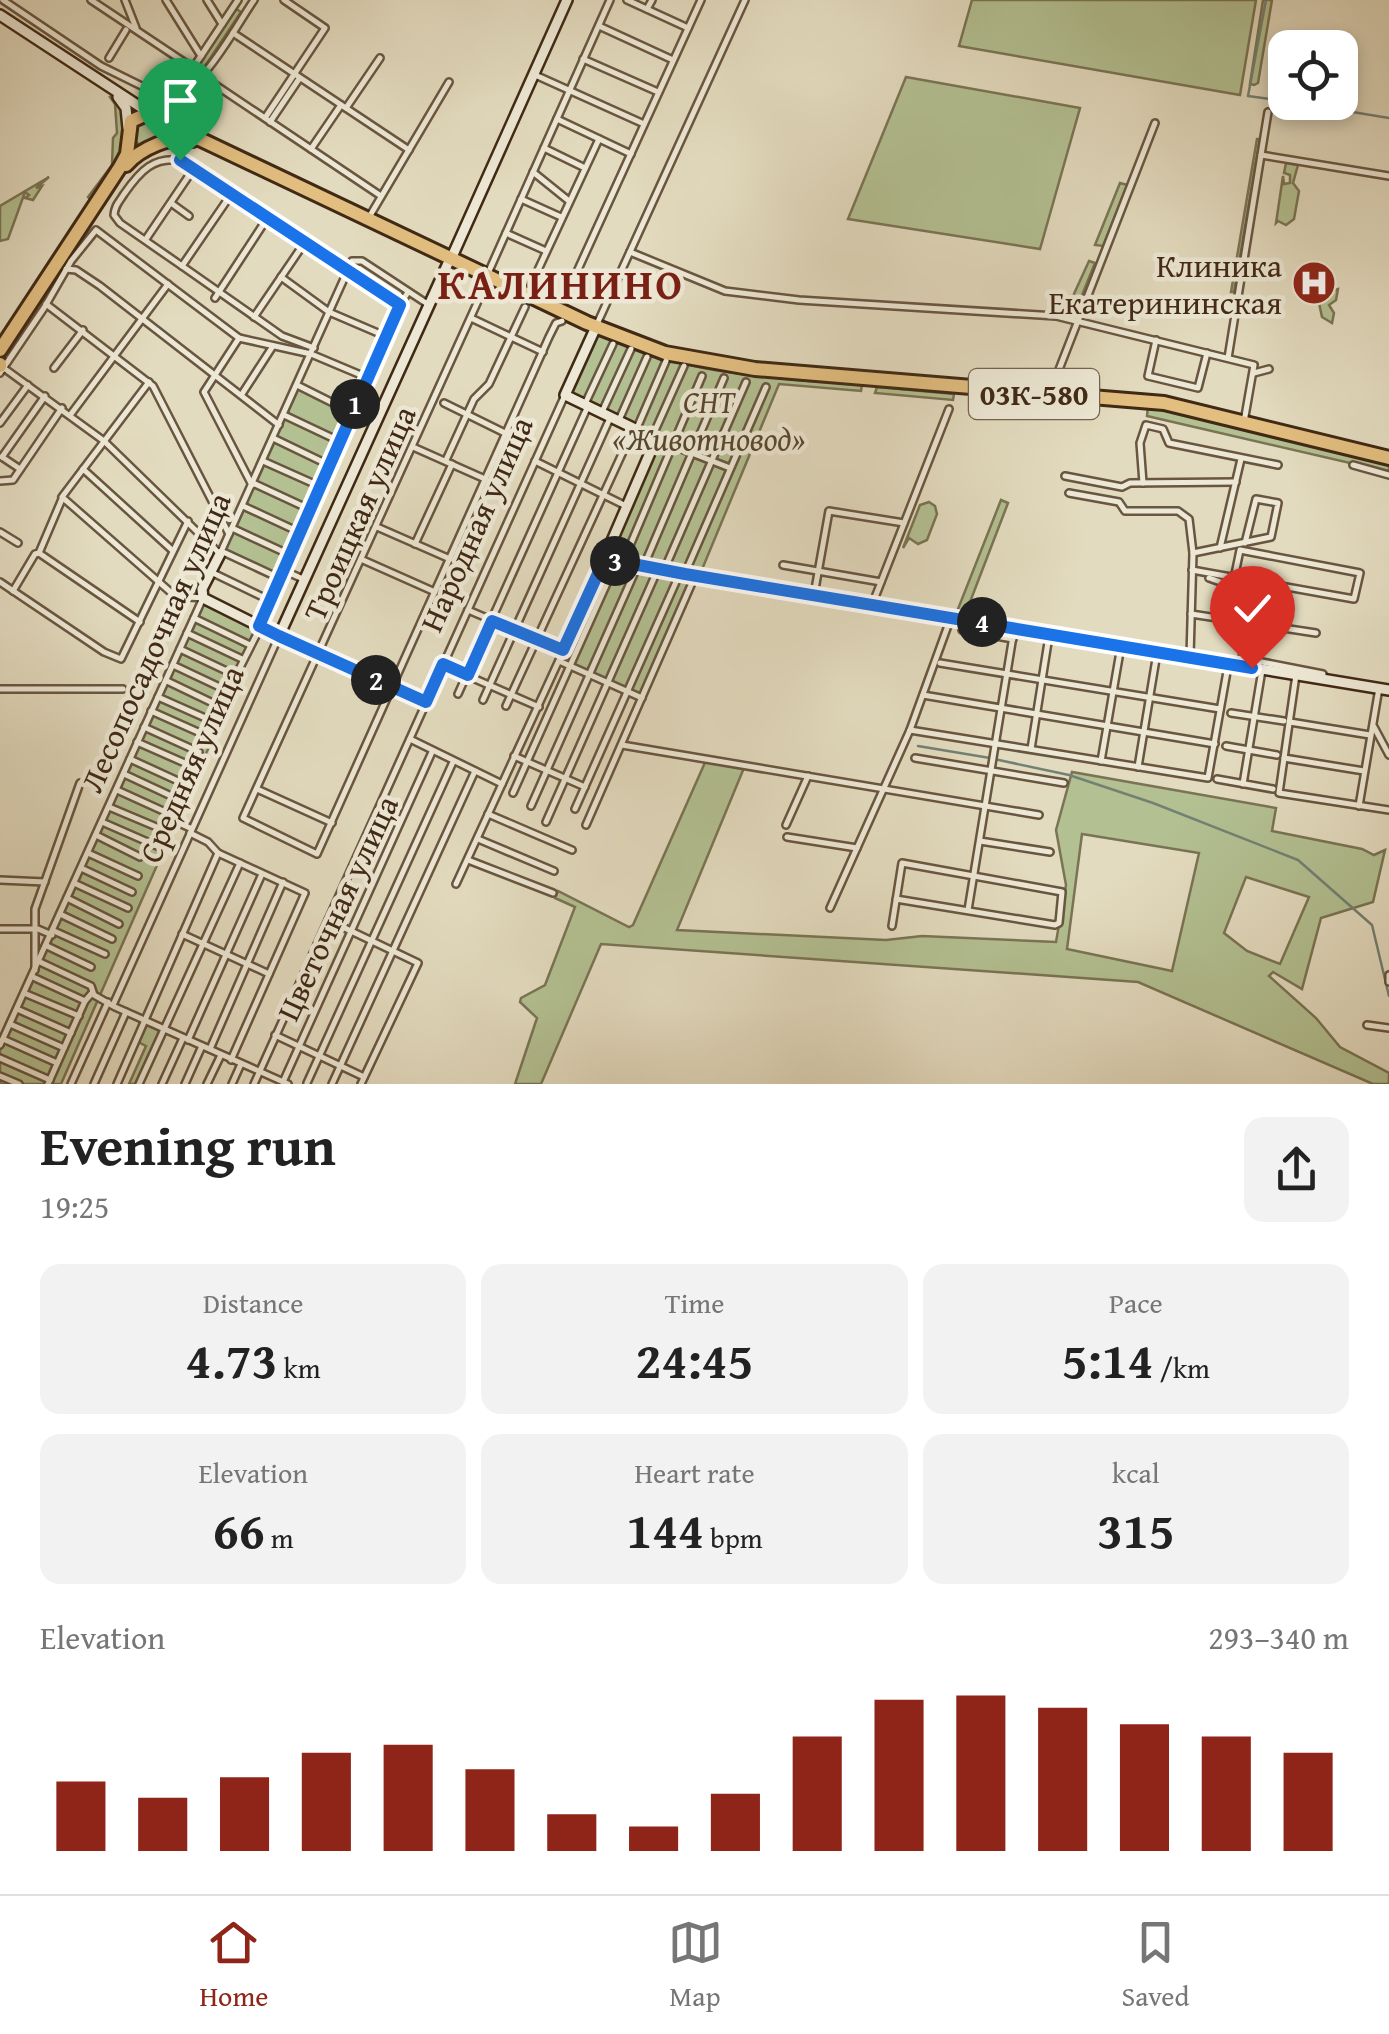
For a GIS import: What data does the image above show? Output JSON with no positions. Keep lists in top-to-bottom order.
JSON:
{
  "streets": {
    "highway": ["03К-580"],
    "street": [
      "Троицкая улица",
      "Народная улица",
      "Лесопосадочная улица",
      "Средняя улица",
      "Цветочная улица"
    ]
  },
  "crossings": [
    ["03К-580", "Троицкая улица"],
    ["03К-580", "Народная улица"],
    ["03К-580", "Средняя улица"]
  ],
  "districts": ["КАЛИНИНО"],
  "parks": ["СНТ «Животновод»"],
  "places": {
    "hospital": ["Клиника Екатерининская"]
  },
  "page": {
    "pins": [
      "1",
      "3",
      "4",
      "2"
    ],
    "heading": ["Evening run", "19:25"],
    "stats": [
      ["Distance", "4.73 km"],
      ["Time", "24:45"],
      ["Pace", "5:14 /km"],
      ["Elevation", "66 m"],
      ["Heart rate", "144 bpm"],
      ["kcal", "315"]
    ],
    "chart": ["Elevation", "293–340 m"],
    "tabs": ["Home", "Map", "Saved"]
  }
}
